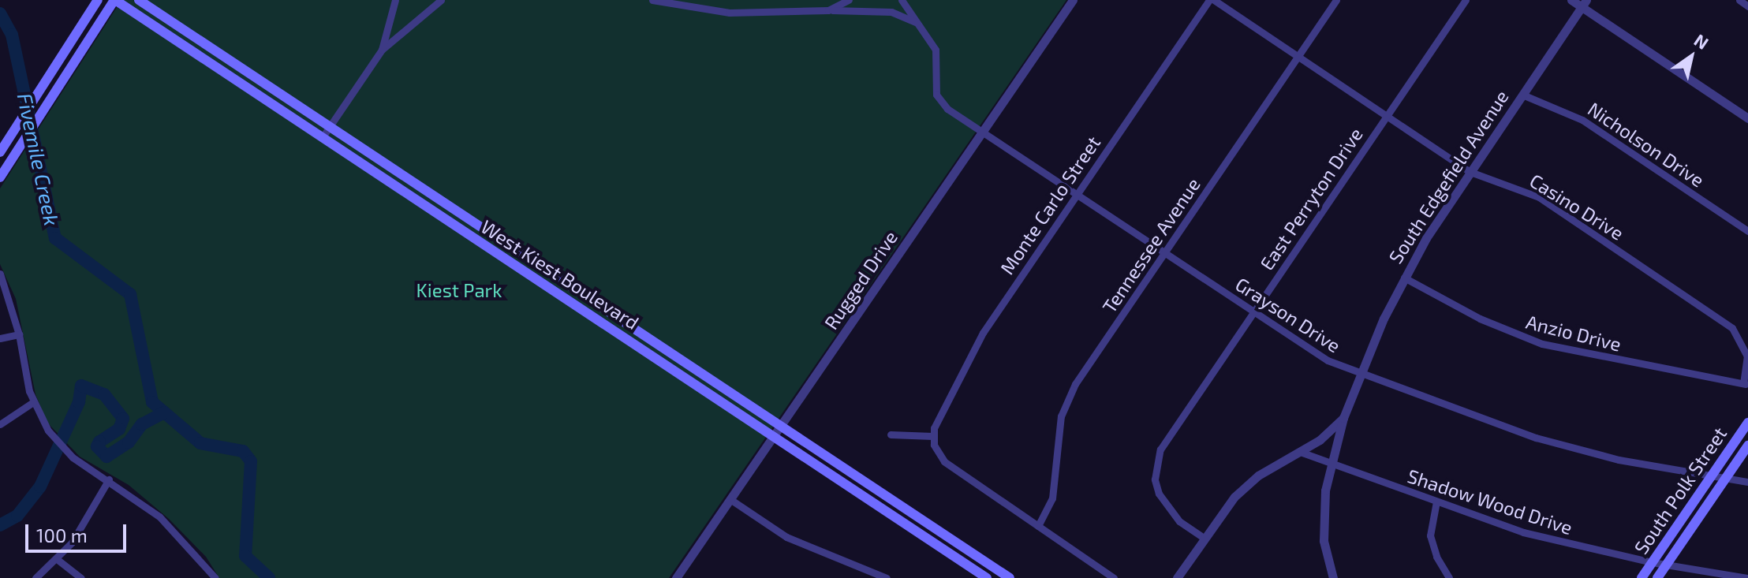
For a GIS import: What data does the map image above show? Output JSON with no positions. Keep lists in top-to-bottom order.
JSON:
{
  "streets": {
    "main road": ["West Kiest Boulevard", "South Polk Street"],
    "street": [
      "Nicholson Drive",
      "South Edgefield Avenue",
      "East Perryton Drive",
      "Monte Carlo Street",
      "Casino Drive",
      "Tennessee Avenue",
      "Rugged Drive",
      "Grayson Drive",
      "Anzio Drive",
      "Shadow Wood Drive"
    ]
  },
  "crossings": [
    ["Nicholson Drive", "South Edgefield Avenue"],
    ["South Edgefield Avenue", "East Perryton Drive"],
    ["South Edgefield Avenue", "Casino Drive"],
    ["South Edgefield Avenue", "Grayson Drive"],
    ["South Edgefield Avenue", "Anzio Drive"],
    ["South Edgefield Avenue", "Shadow Wood Drive"],
    ["East Perryton Drive", "Casino Drive"],
    ["East Perryton Drive", "Grayson Drive"],
    ["Monte Carlo Street", "Grayson Drive"],
    ["Casino Drive", "Tennessee Avenue"],
    ["Casino Drive", "Anzio Drive"],
    ["Tennessee Avenue", "Grayson Drive"],
    ["West Kiest Boulevard", "Rugged Drive"],
    ["Rugged Drive", "Grayson Drive"],
    ["Grayson Drive", "South Polk Street"],
    ["South Polk Street", "Shadow Wood Drive"]
  ],
  "water": ["Fivemile Creek"],
  "parks": ["Kiest Park"],
  "scale_bar": "100 m",
  "north": "top right"
}
